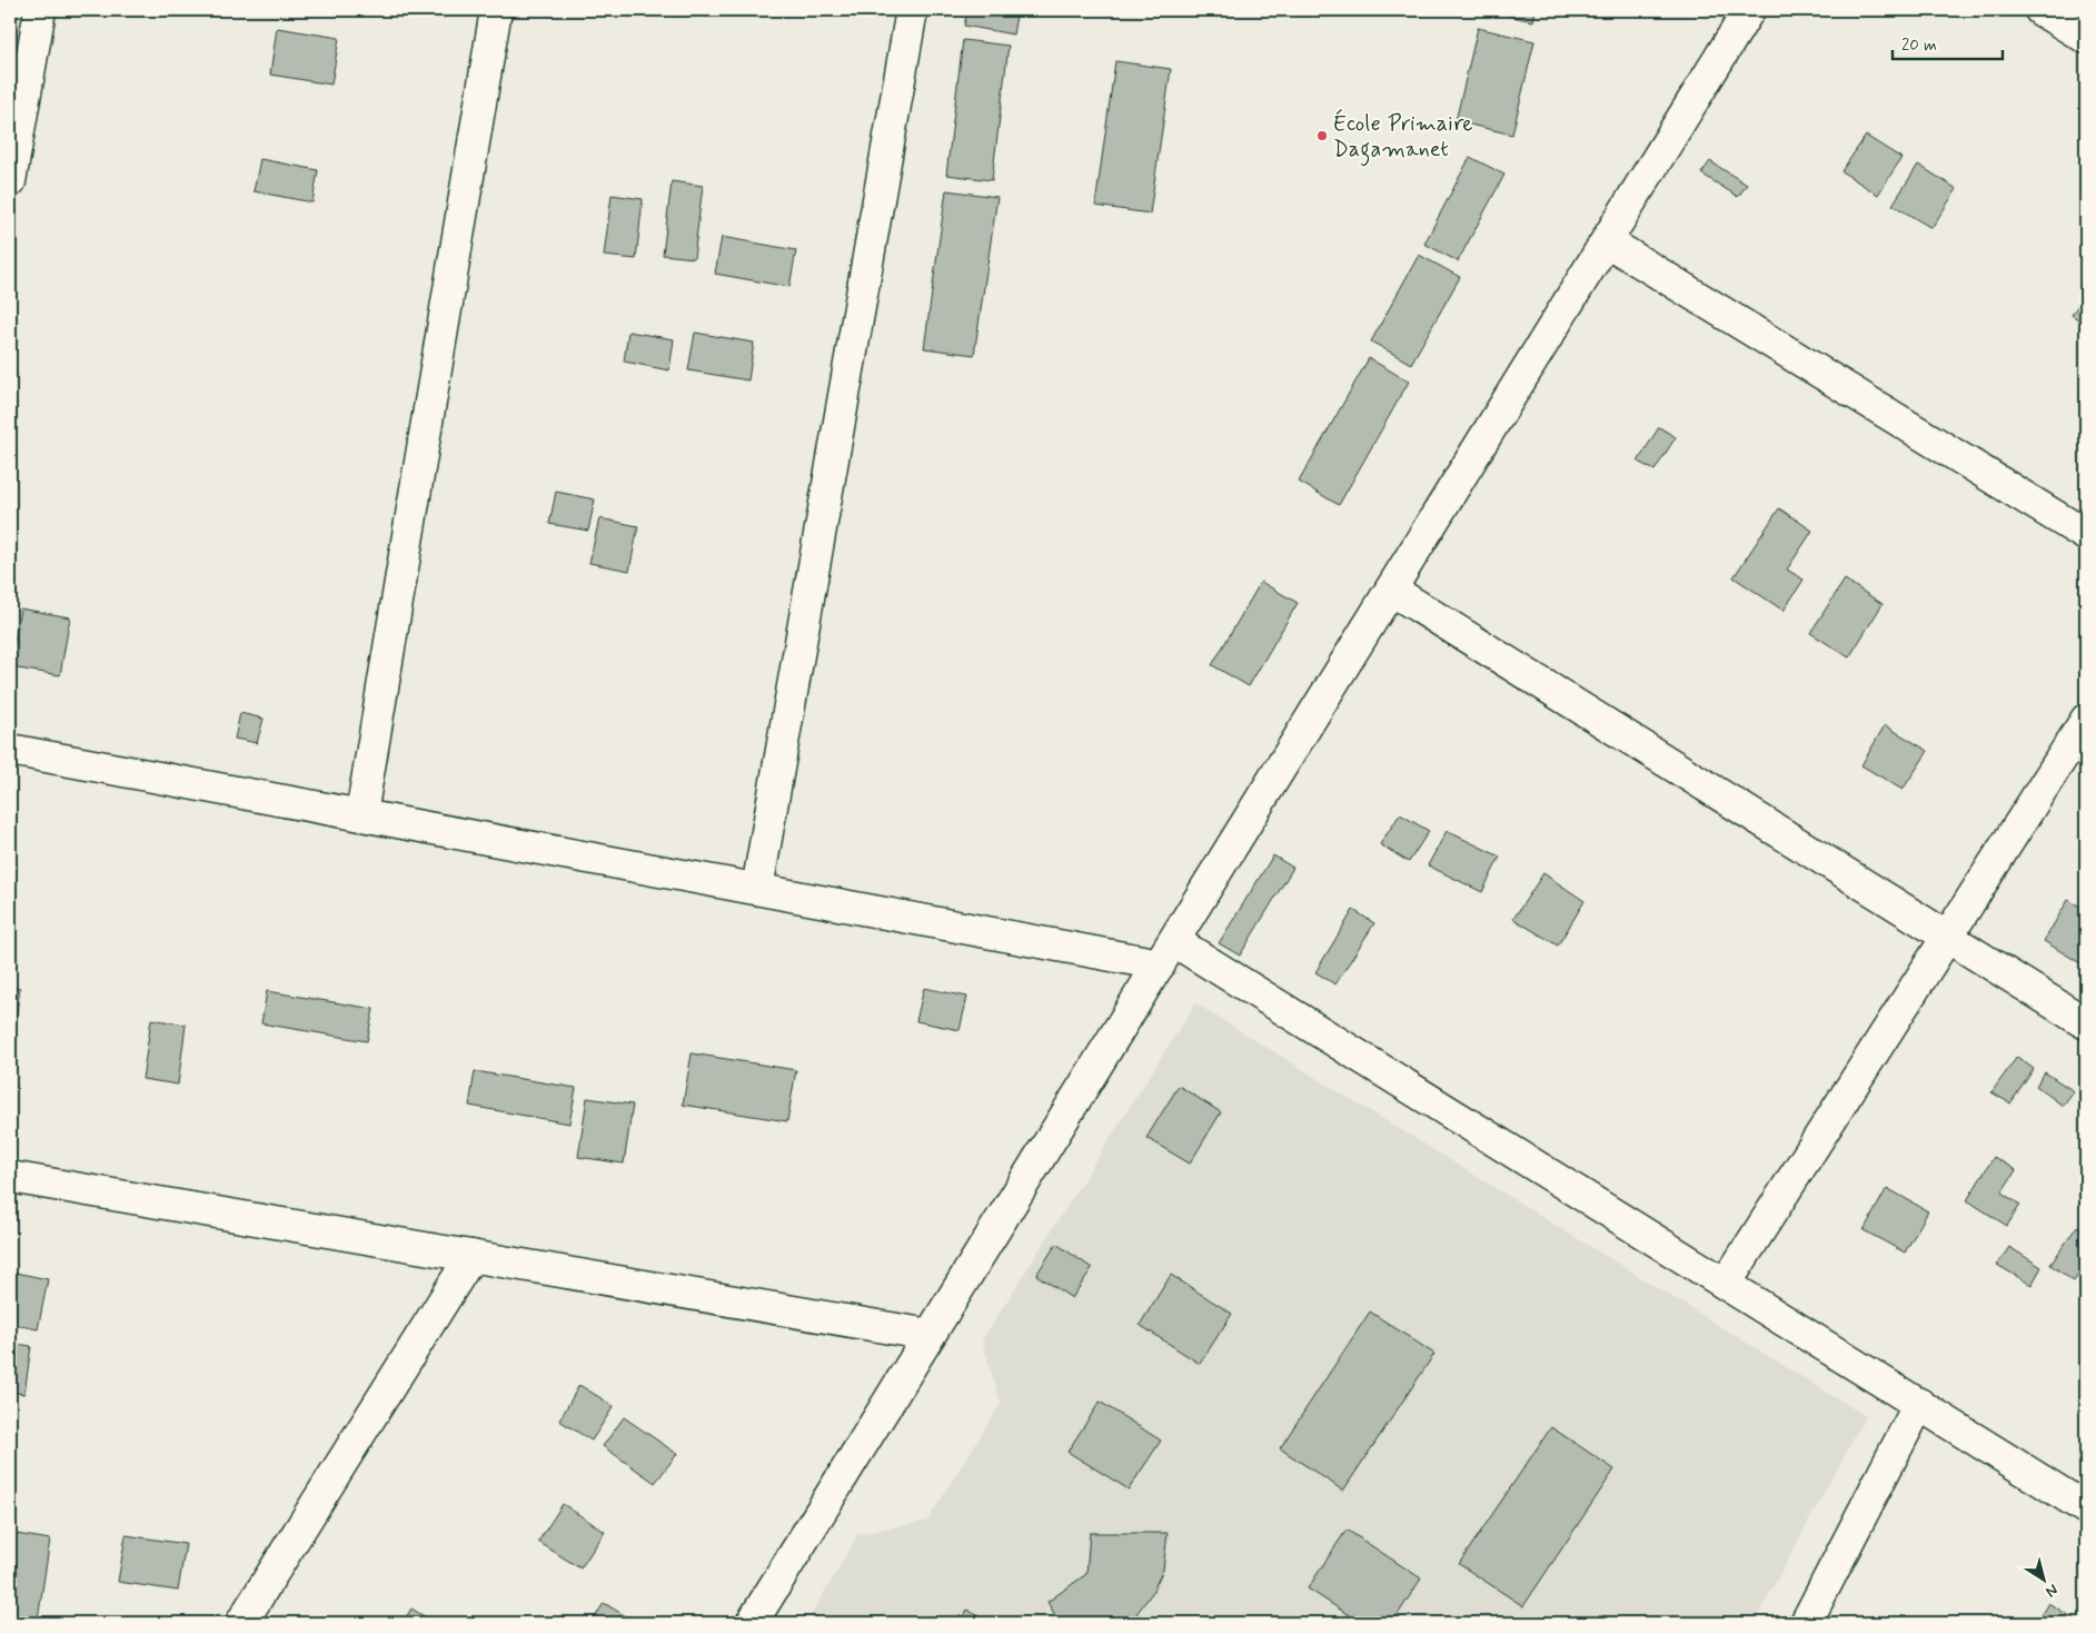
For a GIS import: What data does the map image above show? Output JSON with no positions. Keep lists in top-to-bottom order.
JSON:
{
  "places": ["École Primaire Dagamanet"],
  "scale_bar": "20 m",
  "north": "bottom right"
}
